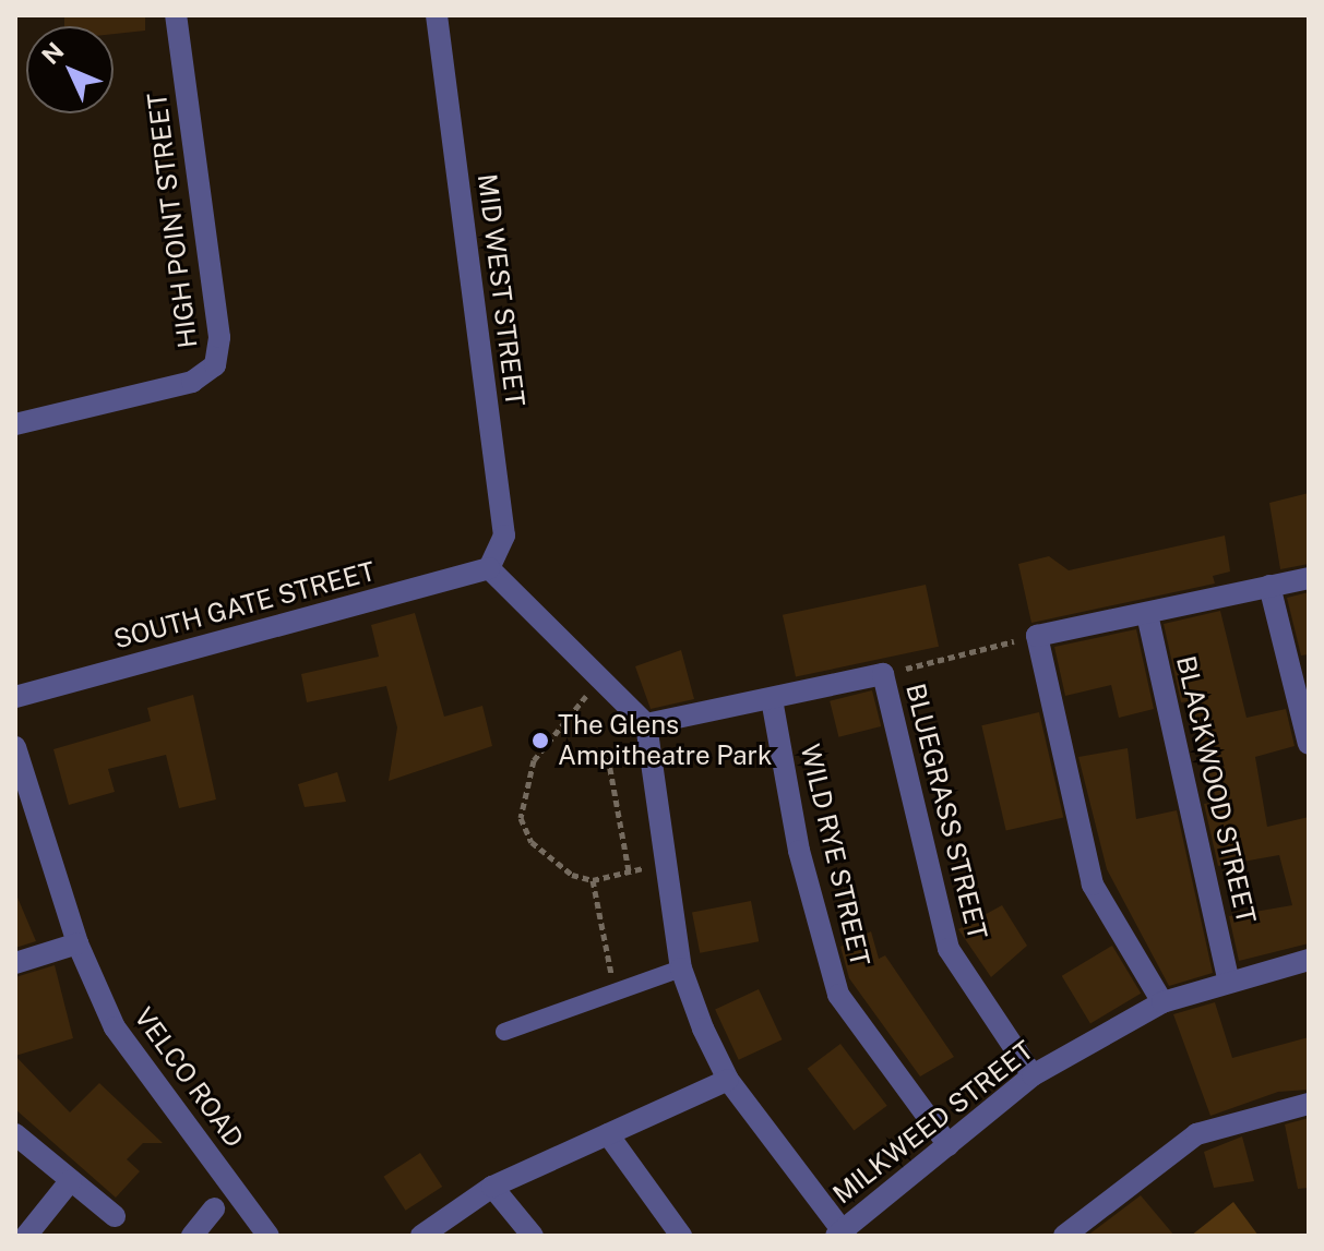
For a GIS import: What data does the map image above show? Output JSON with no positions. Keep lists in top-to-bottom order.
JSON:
{
  "streets": {
    "street": [
      "HIGH POINT STREET",
      "MID WEST STREET",
      "SOUTH GATE STREET",
      "BLACKWOOD STREET",
      "BLUEGRASS STREET",
      "WILD RYE STREET",
      "VELCO ROAD",
      "MILKWEED STREET"
    ]
  },
  "crossings": [
    ["MID WEST STREET", "SOUTH GATE STREET"],
    ["BLACKWOOD STREET", "MILKWEED STREET"],
    ["BLUEGRASS STREET", "WILD RYE STREET"],
    ["BLUEGRASS STREET", "MILKWEED STREET"],
    ["WILD RYE STREET", "MILKWEED STREET"]
  ],
  "places": ["The Glens Ampitheatre Park"],
  "north": "top left"
}
